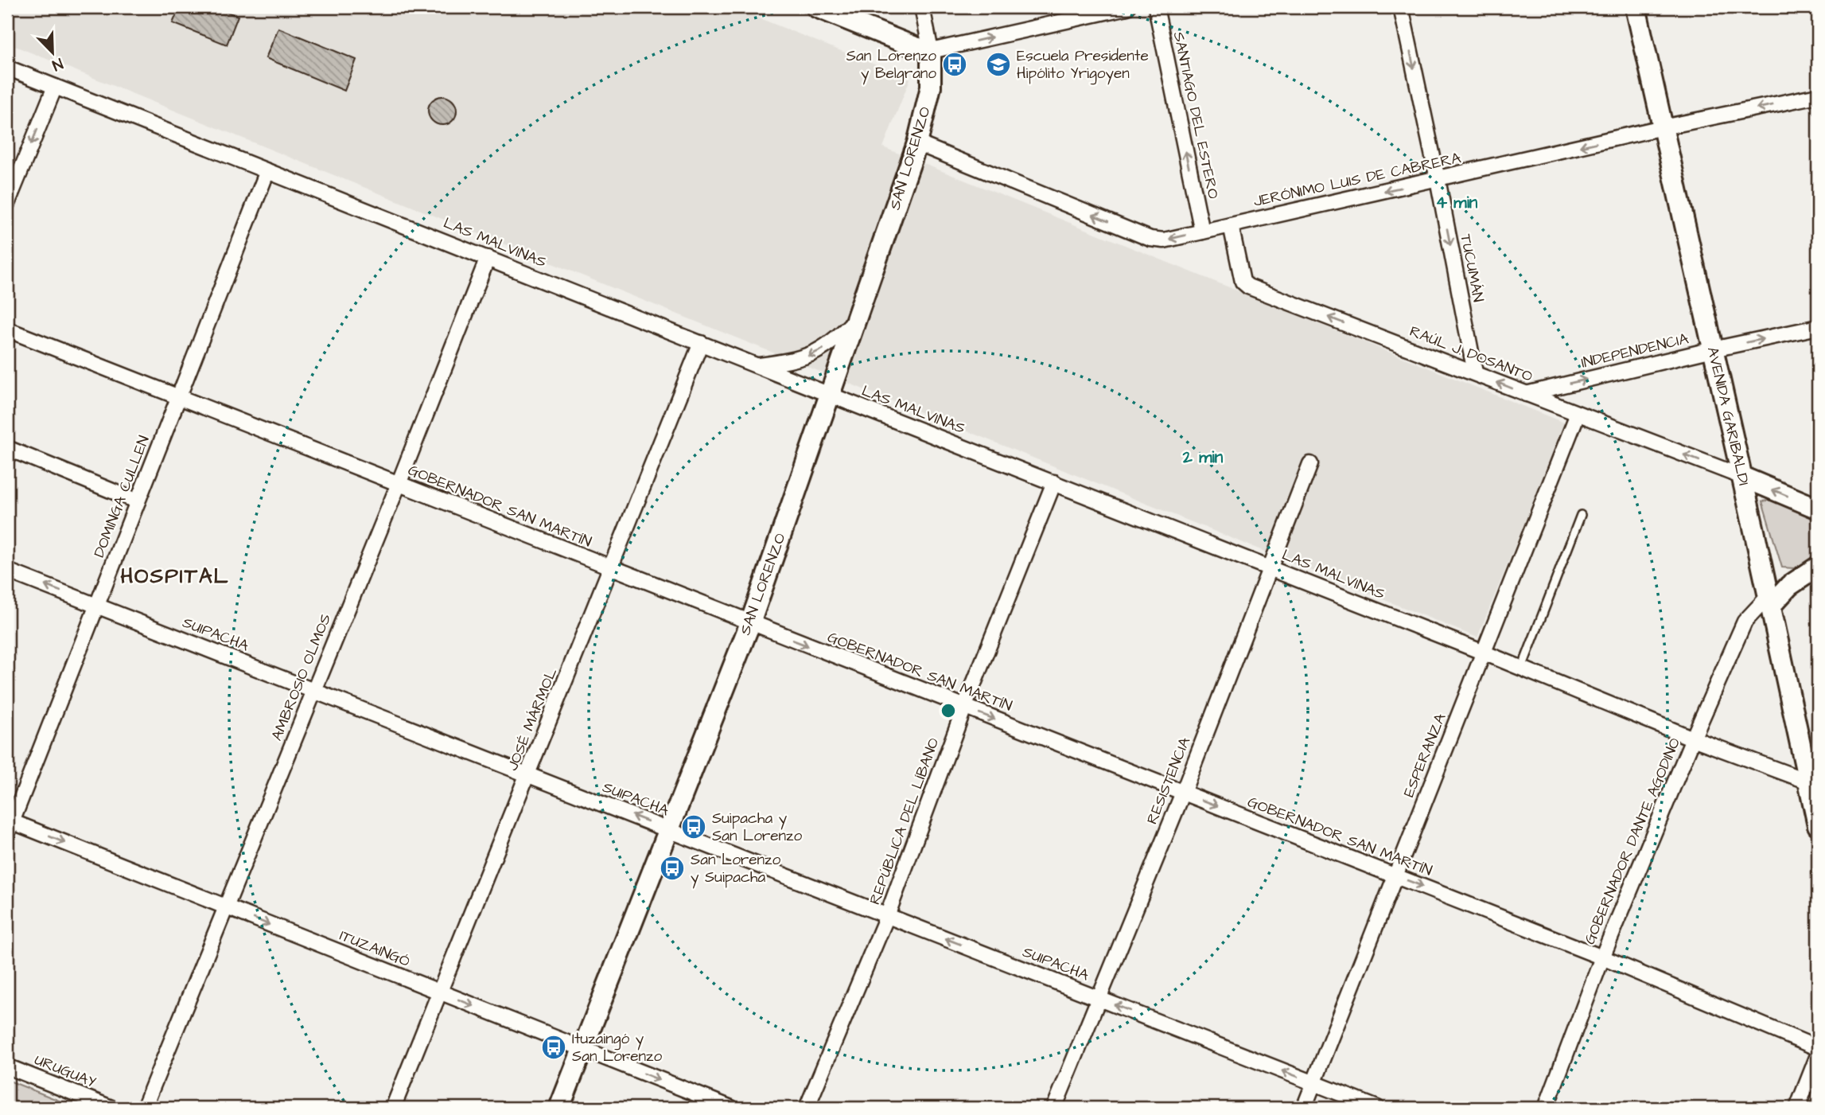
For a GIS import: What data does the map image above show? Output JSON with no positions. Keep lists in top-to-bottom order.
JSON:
{
  "streets": {
    "main road": ["SAN LORENZO", "AVENIDA GARIBALDI"],
    "street": [
      "SANTIAGO DEL ESTERO",
      "JERÓNIMO LUIS DE CABRERA",
      "LAS MALVINAS",
      "TUCUMÁN",
      "INDEPENDENCIA",
      "RAÚL J. DOSANTO",
      "DOMINGA CULLEN",
      "GOBERNADOR SAN MARTÍN",
      "SUIPACHA",
      "AMBROSIO OLMOS",
      "JOSÉ MÁRMOL",
      "ESPERANZA",
      "RESISTENCIA",
      "REPÚBLICA DEL LÍBANO",
      "GOBERNADOR DANTE AGODINO",
      "ITUZAINGÓ",
      "URUGUAY"
    ]
  },
  "crossings": [
    ["SANTIAGO DEL ESTERO", "JERÓNIMO LUIS DE CABRERA"],
    ["SAN LORENZO", "JERÓNIMO LUIS DE CABRERA"],
    ["SAN LORENZO", "LAS MALVINAS"],
    ["SAN LORENZO", "GOBERNADOR SAN MARTÍN"],
    ["SAN LORENZO", "SUIPACHA"],
    ["SAN LORENZO", "ITUZAINGÓ"],
    ["JERÓNIMO LUIS DE CABRERA", "TUCUMÁN"],
    ["JERÓNIMO LUIS DE CABRERA", "RAÚL J. DOSANTO"],
    ["JERÓNIMO LUIS DE CABRERA", "AVENIDA GARIBALDI"],
    ["LAS MALVINAS", "AVENIDA GARIBALDI"],
    ["LAS MALVINAS", "DOMINGA CULLEN"],
    ["LAS MALVINAS", "AMBROSIO OLMOS"],
    ["LAS MALVINAS", "JOSÉ MÁRMOL"],
    ["LAS MALVINAS", "ESPERANZA"],
    ["LAS MALVINAS", "RESISTENCIA"],
    ["LAS MALVINAS", "REPÚBLICA DEL LÍBANO"],
    ["LAS MALVINAS", "GOBERNADOR DANTE AGODINO"],
    ["TUCUMÁN", "RAÚL J. DOSANTO"],
    ["INDEPENDENCIA", "RAÚL J. DOSANTO"],
    ["INDEPENDENCIA", "AVENIDA GARIBALDI"],
    ["RAÚL J. DOSANTO", "AVENIDA GARIBALDI"],
    ["RAÚL J. DOSANTO", "ESPERANZA"],
    ["AVENIDA GARIBALDI", "GOBERNADOR DANTE AGODINO"],
    ["DOMINGA CULLEN", "GOBERNADOR SAN MARTÍN"],
    ["DOMINGA CULLEN", "SUIPACHA"],
    ["DOMINGA CULLEN", "ITUZAINGÓ"],
    ["GOBERNADOR SAN MARTÍN", "AMBROSIO OLMOS"],
    ["GOBERNADOR SAN MARTÍN", "JOSÉ MÁRMOL"],
    ["GOBERNADOR SAN MARTÍN", "ESPERANZA"],
    ["GOBERNADOR SAN MARTÍN", "RESISTENCIA"],
    ["GOBERNADOR SAN MARTÍN", "REPÚBLICA DEL LÍBANO"],
    ["GOBERNADOR SAN MARTÍN", "GOBERNADOR DANTE AGODINO"],
    ["SUIPACHA", "AMBROSIO OLMOS"],
    ["SUIPACHA", "JOSÉ MÁRMOL"],
    ["SUIPACHA", "ESPERANZA"],
    ["SUIPACHA", "RESISTENCIA"],
    ["SUIPACHA", "REPÚBLICA DEL LÍBANO"],
    ["AMBROSIO OLMOS", "ITUZAINGÓ"],
    ["JOSÉ MÁRMOL", "ITUZAINGÓ"]
  ],
  "one_way": [
    "SANTIAGO DEL ESTERO",
    "JERÓNIMO LUIS DE CABRERA",
    "TUCUMÁN",
    "INDEPENDENCIA",
    "RAÚL J. DOSANTO",
    "GOBERNADOR SAN MARTÍN",
    "SUIPACHA",
    "ITUZAINGÓ"
  ],
  "districts": ["HOSPITAL"],
  "places": {
    "bus stop": [
      "San Lorenzo y Belgrano",
      "Suipacha y San Lorenzo",
      "San Lorenzo y Suipacha",
      "Ituzaingó y San Lorenzo"
    ],
    "school or university": ["Escuela Presidente Hipólito Yrigoyen"]
  },
  "north": "bottom right",
  "rings": ["4 min", "2 min"]
}
